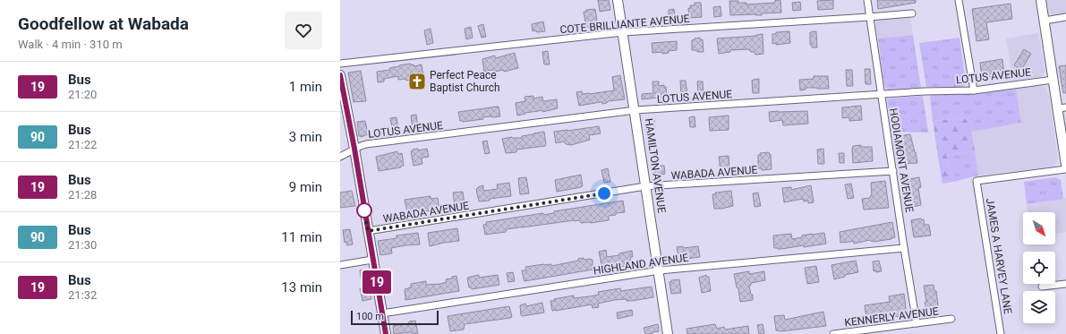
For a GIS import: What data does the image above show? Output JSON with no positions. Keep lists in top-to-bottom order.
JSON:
{
  "streets": {
    "main road": ["HAMILTON AVENUE"],
    "street": [
      "COTE BRILLIANTE AVENUE",
      "LOTUS AVENUE",
      "HODIAMONT AVENUE",
      "WABADA AVENUE",
      "JAMES A HARVEY LANE",
      "HIGHLAND AVENUE",
      "KENNERLY AVENUE"
    ]
  },
  "crossings": [
    ["COTE BRILLIANTE AVENUE", "HODIAMONT AVENUE"],
    ["COTE BRILLIANTE AVENUE", "HAMILTON AVENUE"],
    ["LOTUS AVENUE", "HODIAMONT AVENUE"],
    ["LOTUS AVENUE", "HAMILTON AVENUE"],
    ["HODIAMONT AVENUE", "WABADA AVENUE"],
    ["HODIAMONT AVENUE", "HIGHLAND AVENUE"],
    ["HODIAMONT AVENUE", "KENNERLY AVENUE"],
    ["HAMILTON AVENUE", "WABADA AVENUE"],
    ["HAMILTON AVENUE", "HIGHLAND AVENUE"]
  ],
  "places": {
    "church": ["Perfect Peace Baptist Church"]
  },
  "lines": ["bus line 19"],
  "scale_bar": "100 m",
  "north": "bottom right",
  "page": {
    "heading": ["Goodfellow at Wabada", "Walk · 4 min · 310 m"],
    "on_map": "19",
    "list": [
      {
        "mark": "19",
        "name": "Bus",
        "note": "21:20",
        "value": "1 min"
      },
      {
        "mark": "90",
        "name": "Bus",
        "note": "21:22",
        "value": "3 min"
      },
      {
        "mark": "19",
        "name": "Bus",
        "note": "21:28",
        "value": "9 min"
      },
      {
        "mark": "90",
        "name": "Bus",
        "note": "21:30",
        "value": "11 min"
      },
      {
        "mark": "19",
        "name": "Bus",
        "note": "21:32",
        "value": "13 min"
      }
    ],
    "scale": "100 m"
  }
}
